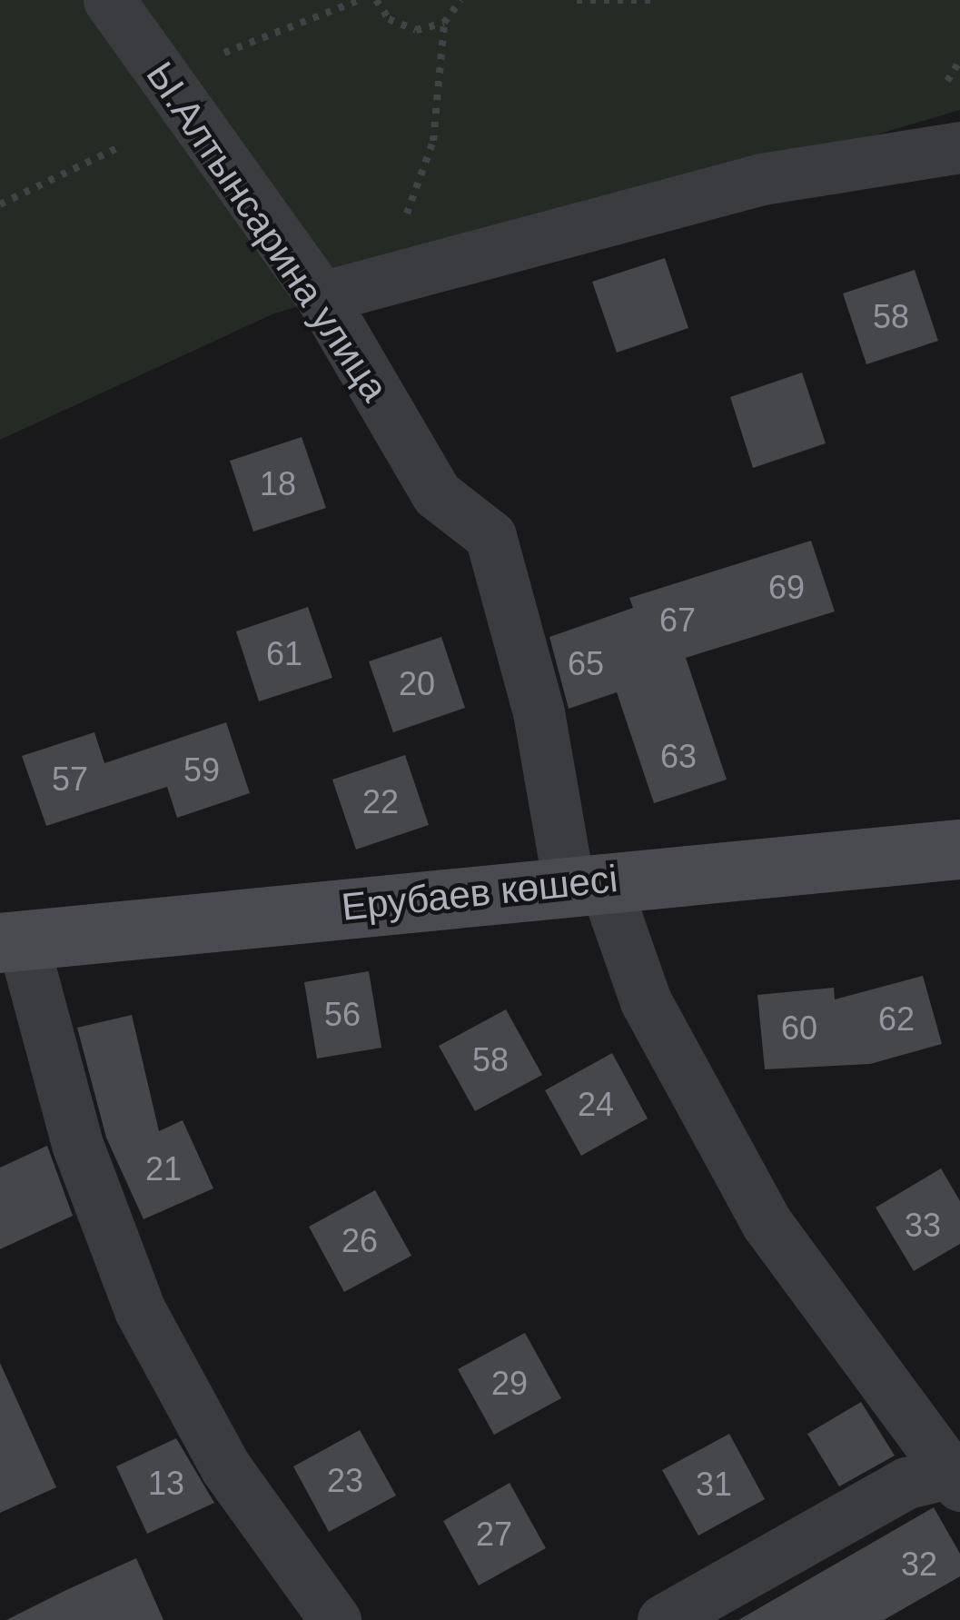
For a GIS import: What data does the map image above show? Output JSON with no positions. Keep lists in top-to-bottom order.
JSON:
{
  "streets": {
    "main road": ["Ерубаев көшесі"],
    "street": ["Ы.Алтынсарина улица"]
  },
  "crossings": [
    ["Ы.Алтынсарина улица", "Ерубаев көшесі"]
  ],
  "house_numbers": [
    "58",
    "18",
    "69",
    "67",
    "61",
    "65",
    "20",
    "63",
    "59",
    "57",
    "22",
    "56",
    "62",
    "60",
    "58",
    "24",
    "21",
    "33",
    "26",
    "29",
    "23",
    "13",
    "31",
    "27",
    "32"
  ]
}
